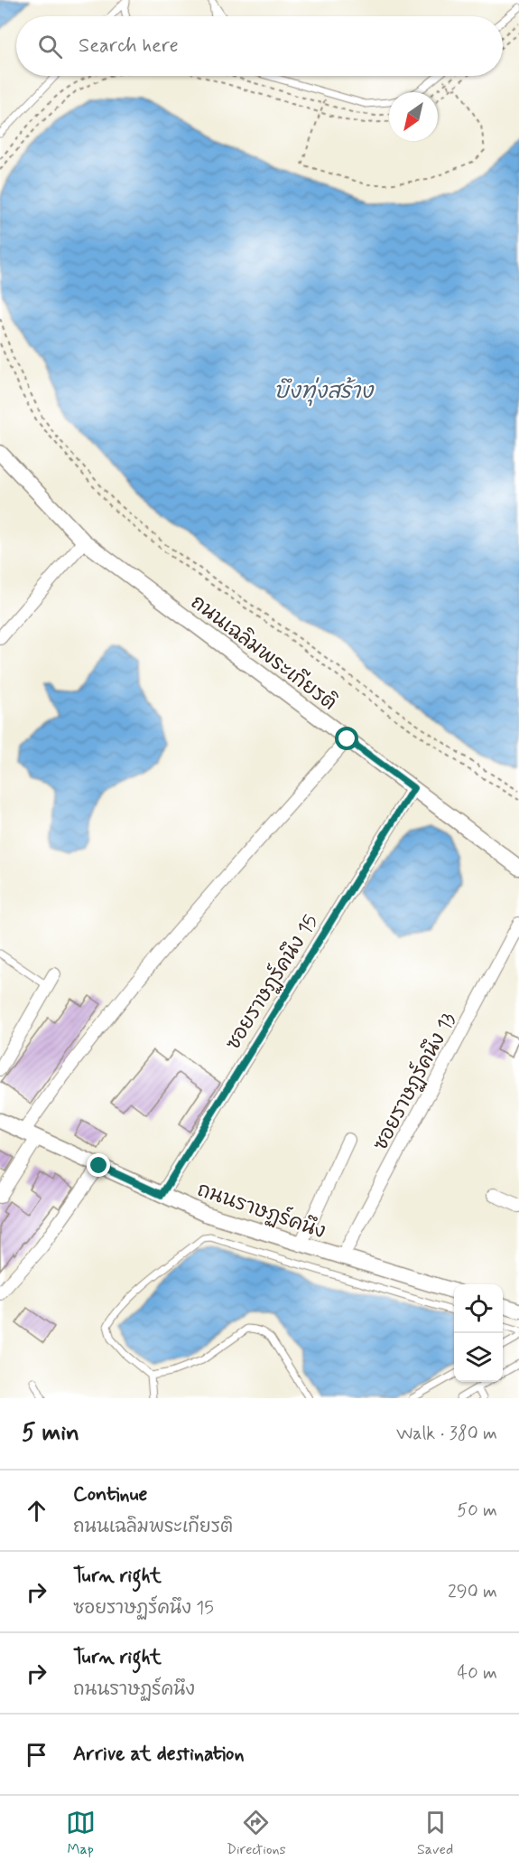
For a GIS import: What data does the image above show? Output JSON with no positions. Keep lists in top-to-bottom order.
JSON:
{
  "streets": {
    "street": [
      "ถนนเฉลิมพระเกียรติ",
      "ซอยราษฏร์คนึง 15",
      "ซอยราษฏร์คนึง 13",
      "ถนนราษฏร์คนึง"
    ]
  },
  "crossings": [
    ["ถนนเฉลิมพระเกียรติ", "ซอยราษฏร์คนึง 15"],
    ["ซอยราษฏร์คนึง 15", "ถนนราษฏร์คนึง"],
    ["ซอยราษฏร์คนึง 13", "ถนนราษฏร์คนึง"]
  ],
  "water": ["บึงทุ่งสร้าง"],
  "north": "bottom left",
  "page": {
    "search": "Search here",
    "heading": ["5 min", "Walk · 380 m"],
    "list": [
      ["Continue", "ถนนเฉลิมพระเกียรติ", "50 m"],
      ["Turn right", "ซอยราษฏร์คนึง 15", "290 m"],
      ["Turn right", "ถนนราษฏร์คนึง", "40 m"],
      "Arrive at destination"
    ],
    "nav": ["Map", "Directions", "Saved"]
  }
}
